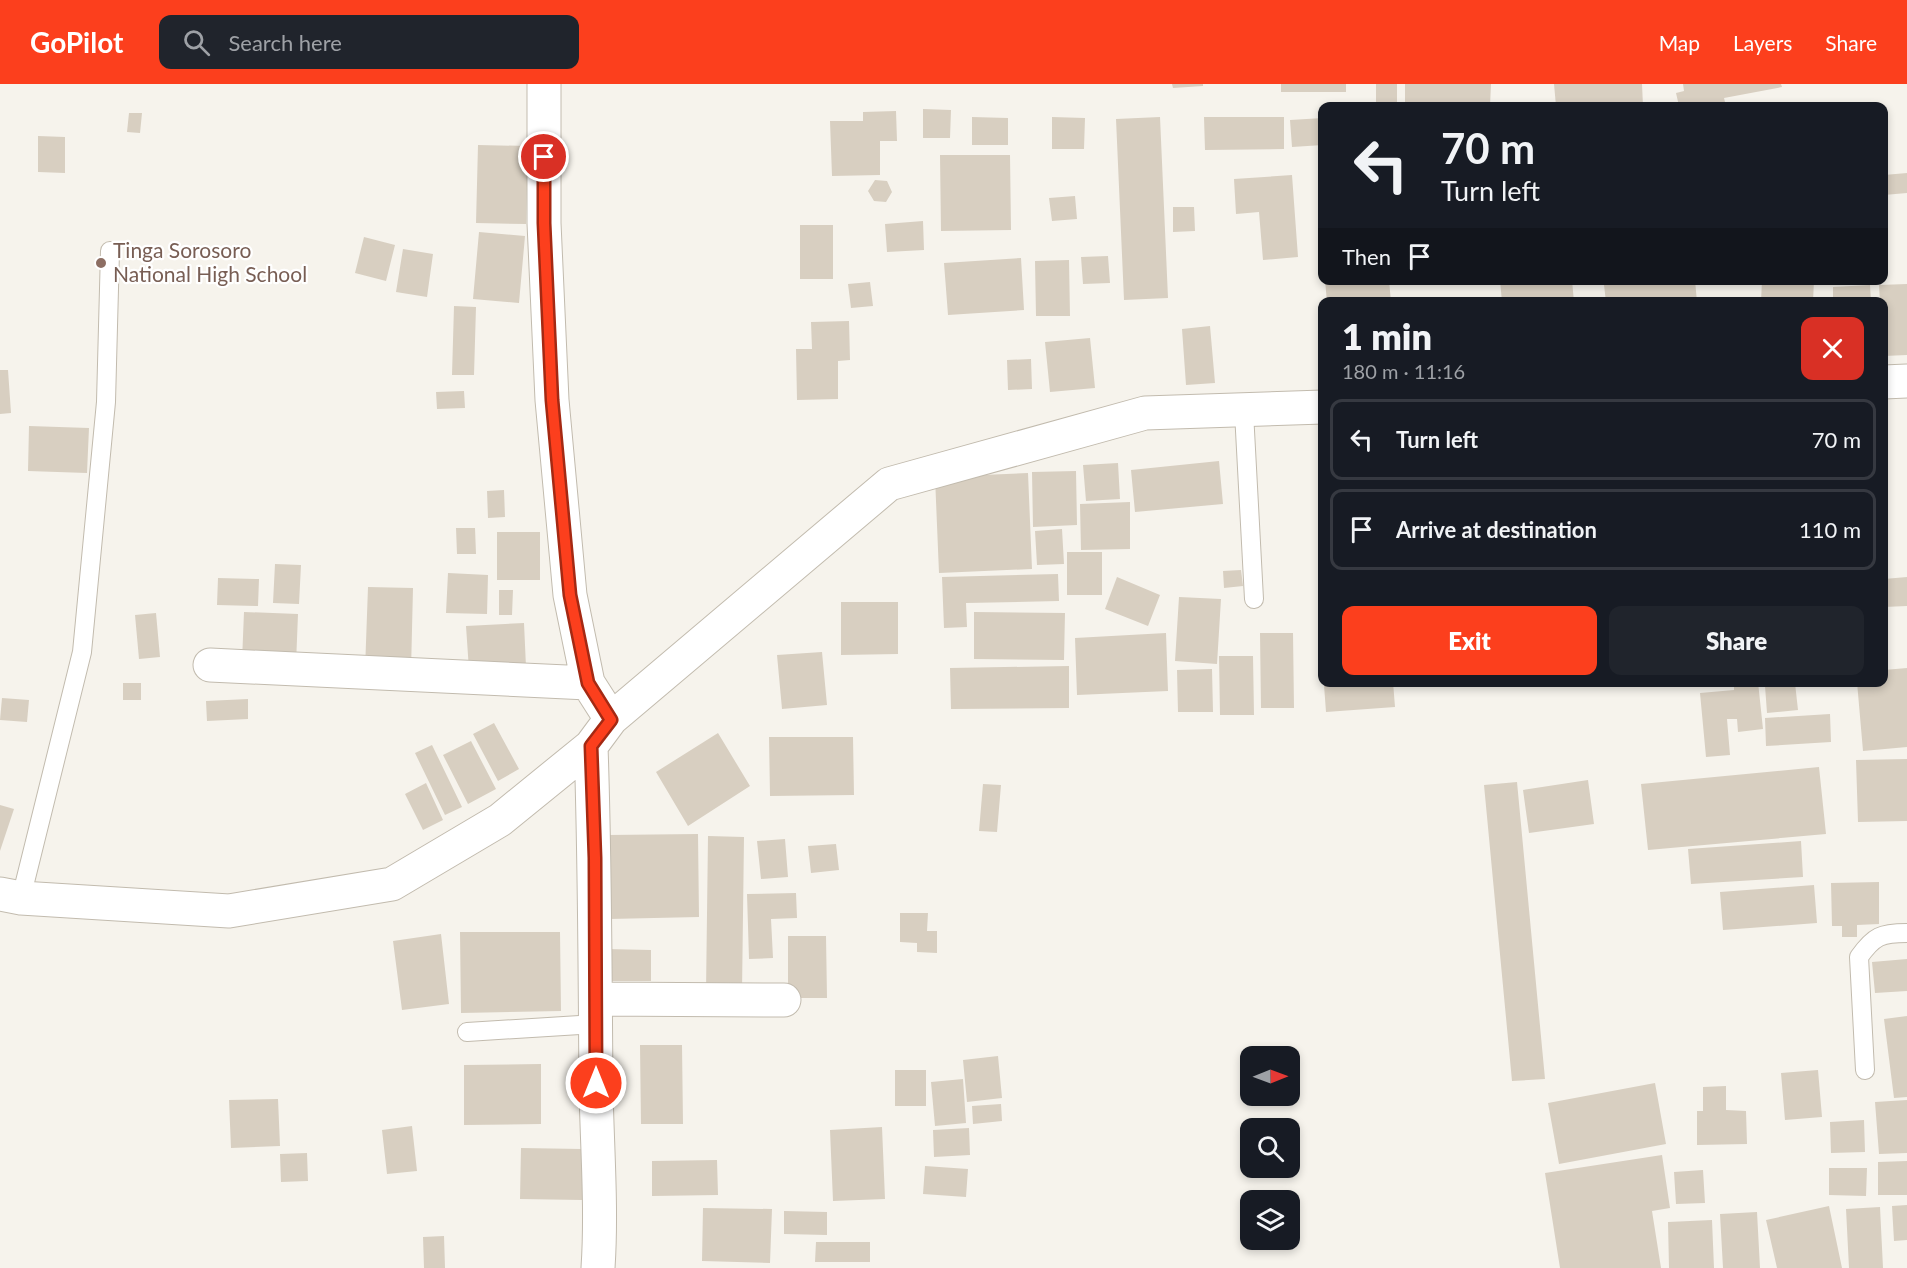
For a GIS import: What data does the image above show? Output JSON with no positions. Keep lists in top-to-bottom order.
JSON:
{
  "places": ["Tinga Sorosoro National High School"],
  "north": "right",
  "page": {
    "header": "GoPilot",
    "search": "Search here",
    "nav": ["Map", "Layers", "Share"],
    "turn": ["70 m", "Turn left"],
    "then": "Then",
    "heading": ["1 min", "180 m · 11:16"],
    "list": [
      {
        "name": "Turn left",
        "value": "70 m"
      },
      {
        "name": "Arrive at destination",
        "value": "110 m"
      }
    ],
    "buttons": ["Exit", "Share"]
  }
}
